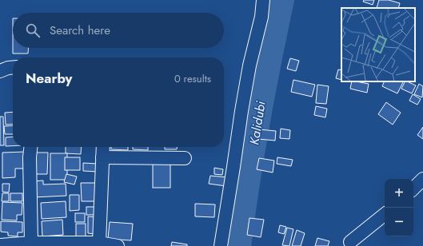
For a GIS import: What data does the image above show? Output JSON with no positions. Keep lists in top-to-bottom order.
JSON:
{
  "water": ["Kalidubi"],
  "page": {
    "search": "Search here",
    "heading": ["Nearby", "0 results"],
    "map_buttons": ["+", "−"]
  }
}
